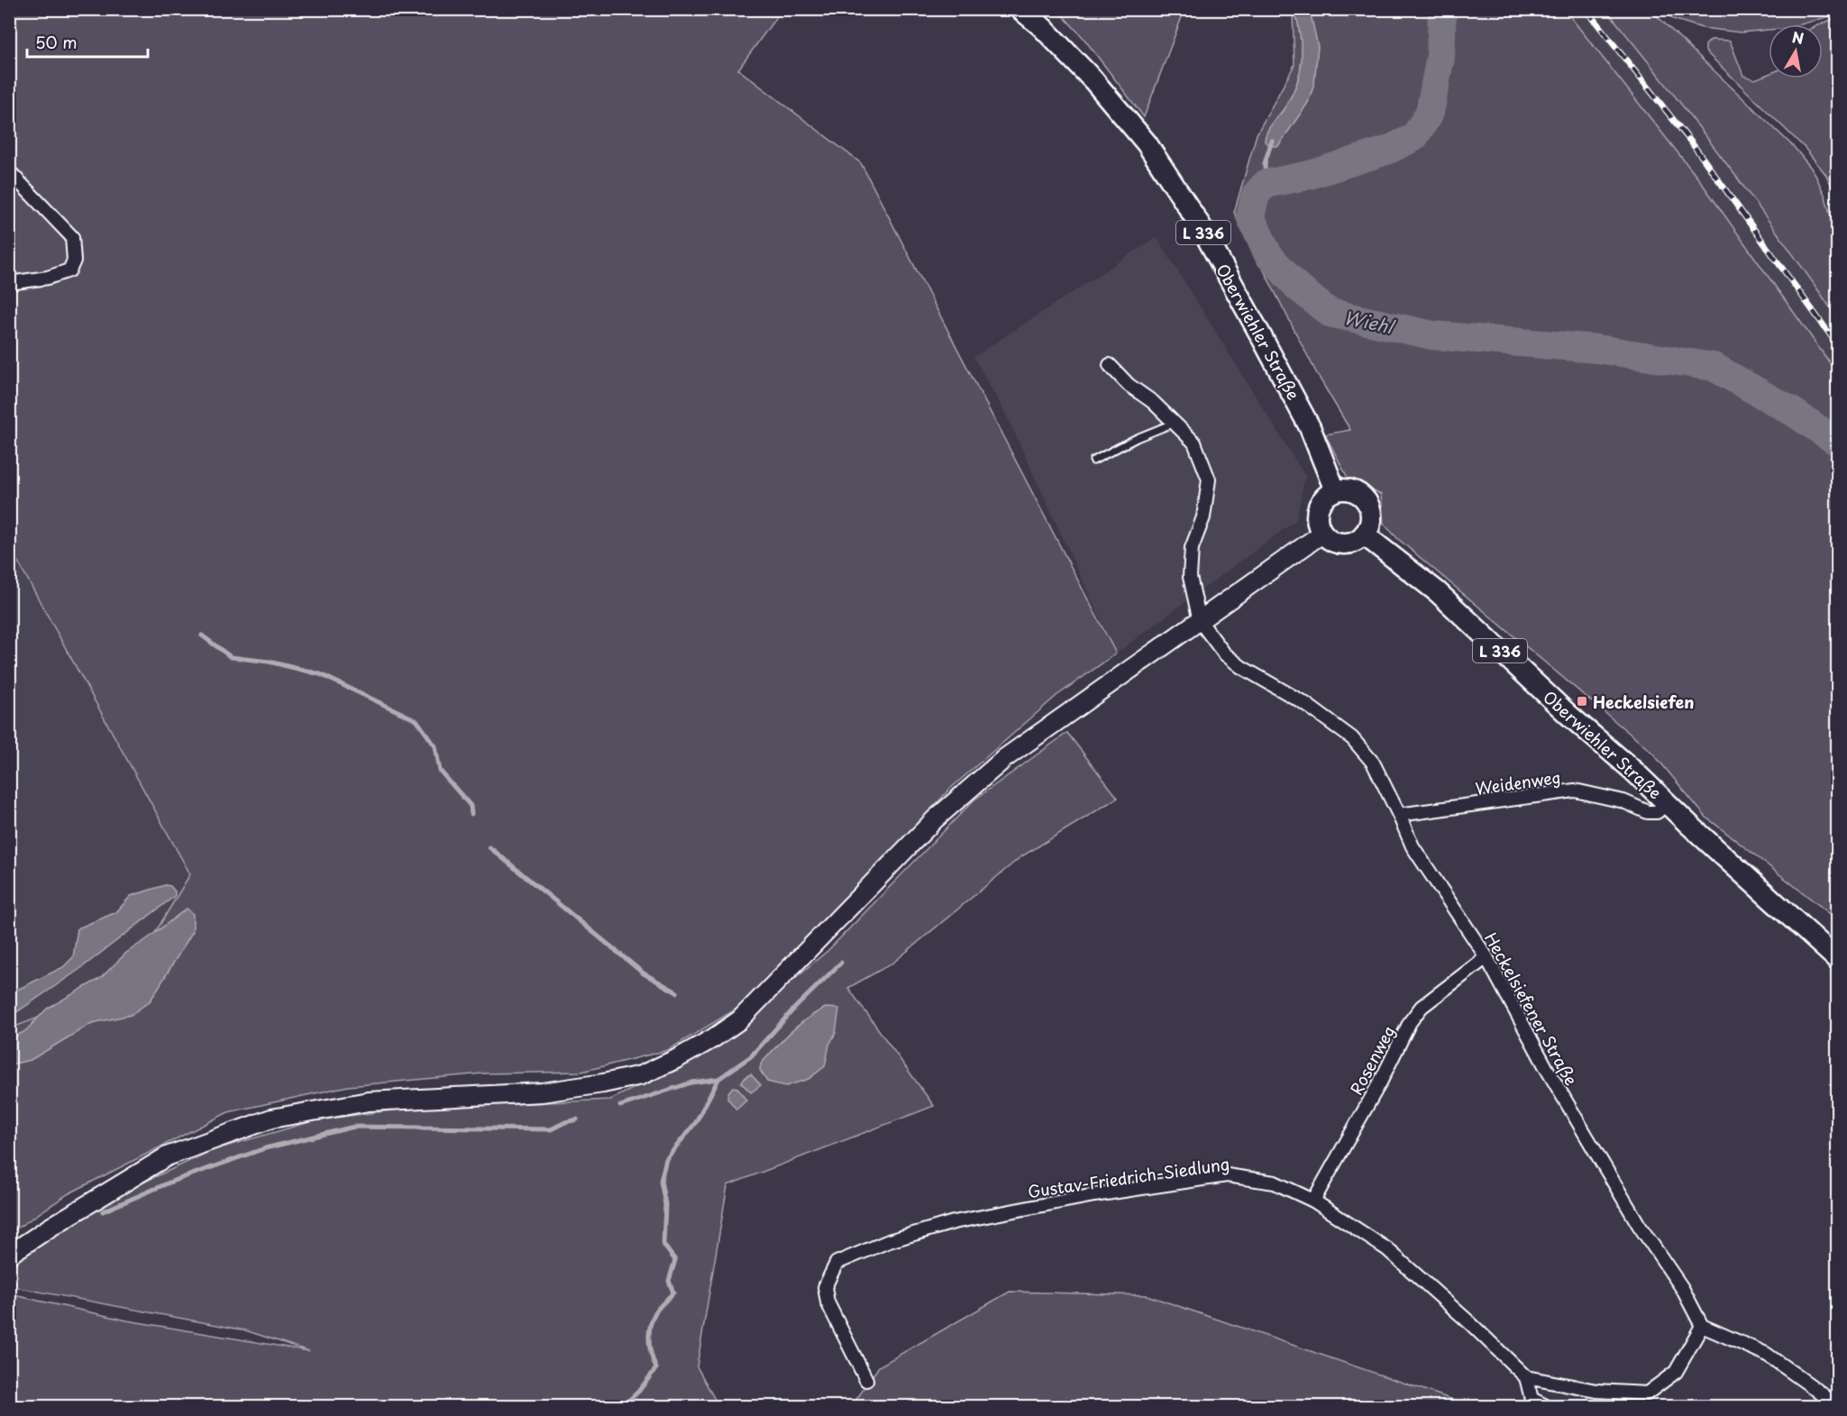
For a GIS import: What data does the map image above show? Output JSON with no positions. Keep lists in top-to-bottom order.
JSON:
{
  "streets": {
    "main road": ["L 336", "Oberwiehler Straße"],
    "street": [
      "Weidenweg",
      "Heckelsiefener Straße",
      "Rosenweg",
      "Gustav-Friedrich-Siedlung"
    ]
  },
  "crossings": [
    ["Oberwiehler Straße", "Weidenweg"],
    ["Weidenweg", "Heckelsiefener Straße"],
    ["Heckelsiefener Straße", "Rosenweg"],
    ["Rosenweg", "Gustav-Friedrich-Siedlung"]
  ],
  "water": ["Wiehl"],
  "places": {
    "transit": ["Heckelsiefen"]
  },
  "scale_bar": "50 m",
  "north": "top"
}
